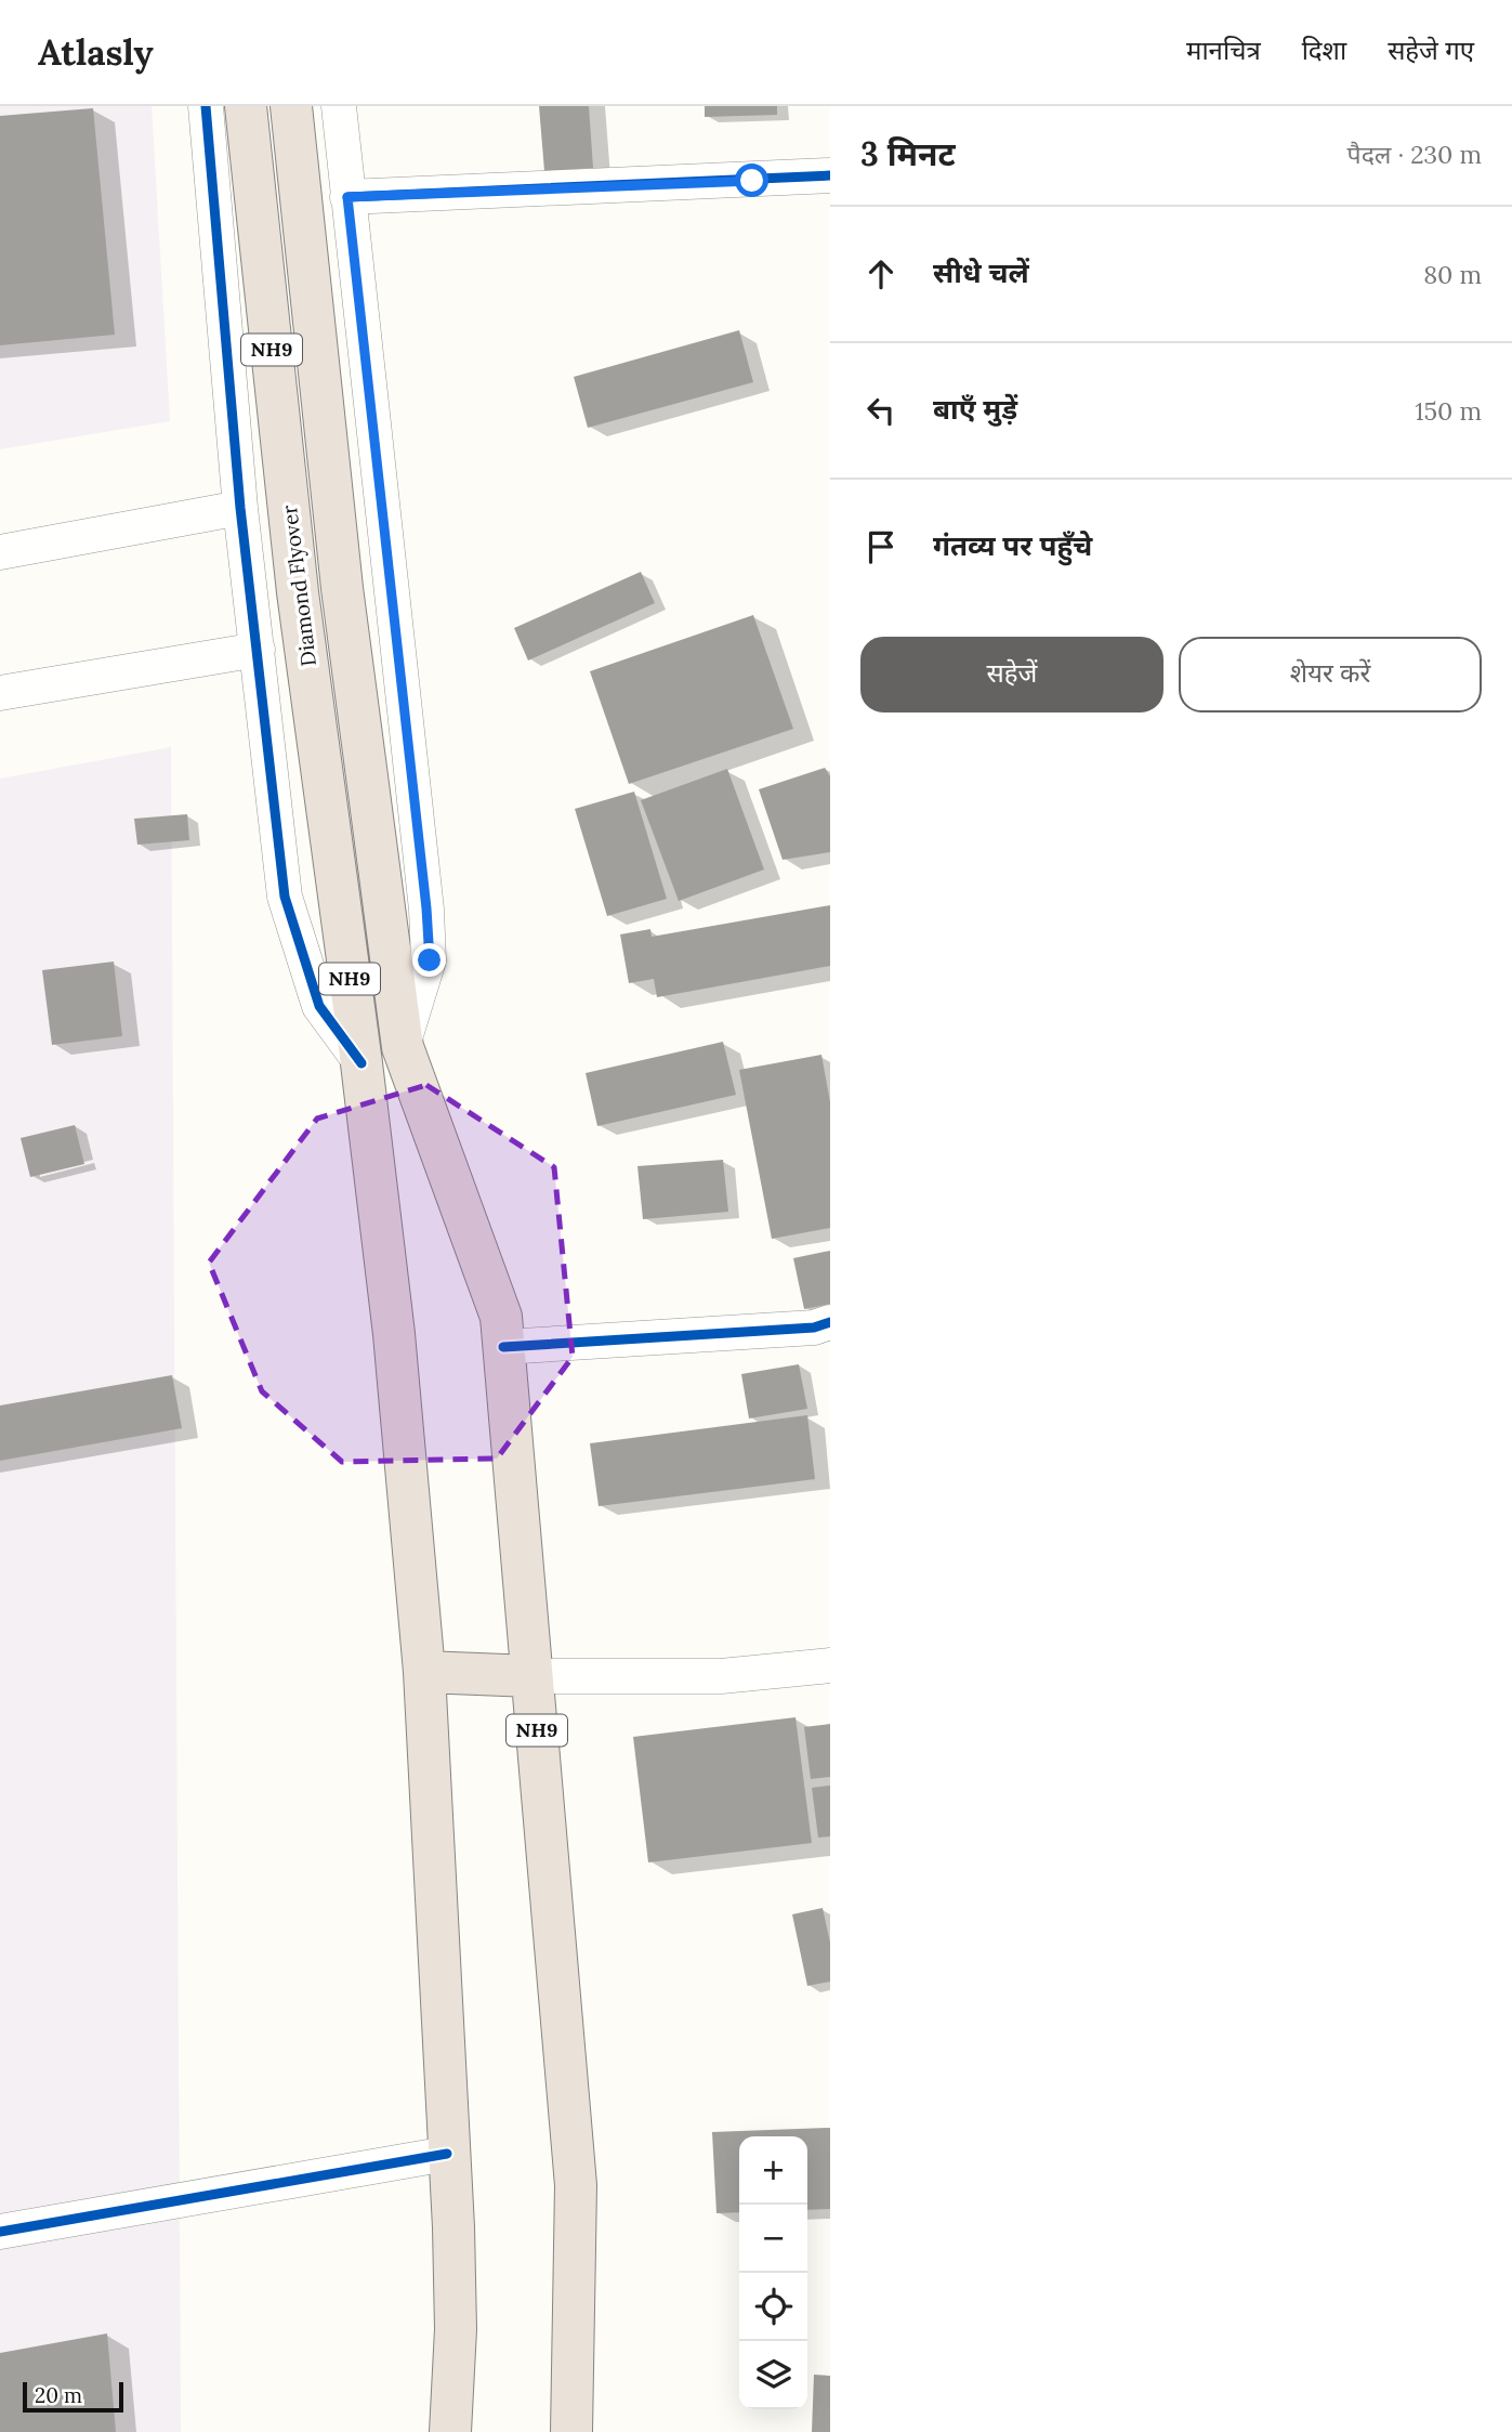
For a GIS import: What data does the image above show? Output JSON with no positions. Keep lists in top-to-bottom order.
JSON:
{
  "streets": {
    "highway": ["NH9", "Diamond Flyover"]
  },
  "crossings": [
    ["NH9", "Diamond Flyover"]
  ],
  "scale_bar": "20 m",
  "page": {
    "header": "Atlasly",
    "nav": ["मानचित्र", "दिशा", "सहेजे गए"],
    "heading": ["3 मिनट", "पैदल · 230 m"],
    "list": [
      ["सीधे चलें", "80 m"],
      ["बाएँ मुड़ें", "150 m"],
      "गंतव्य पर पहुँचे"
    ],
    "buttons": ["सहेजें", "शेयर करें"],
    "map_buttons": ["+", "−"],
    "scale": "20 m"
  }
}
